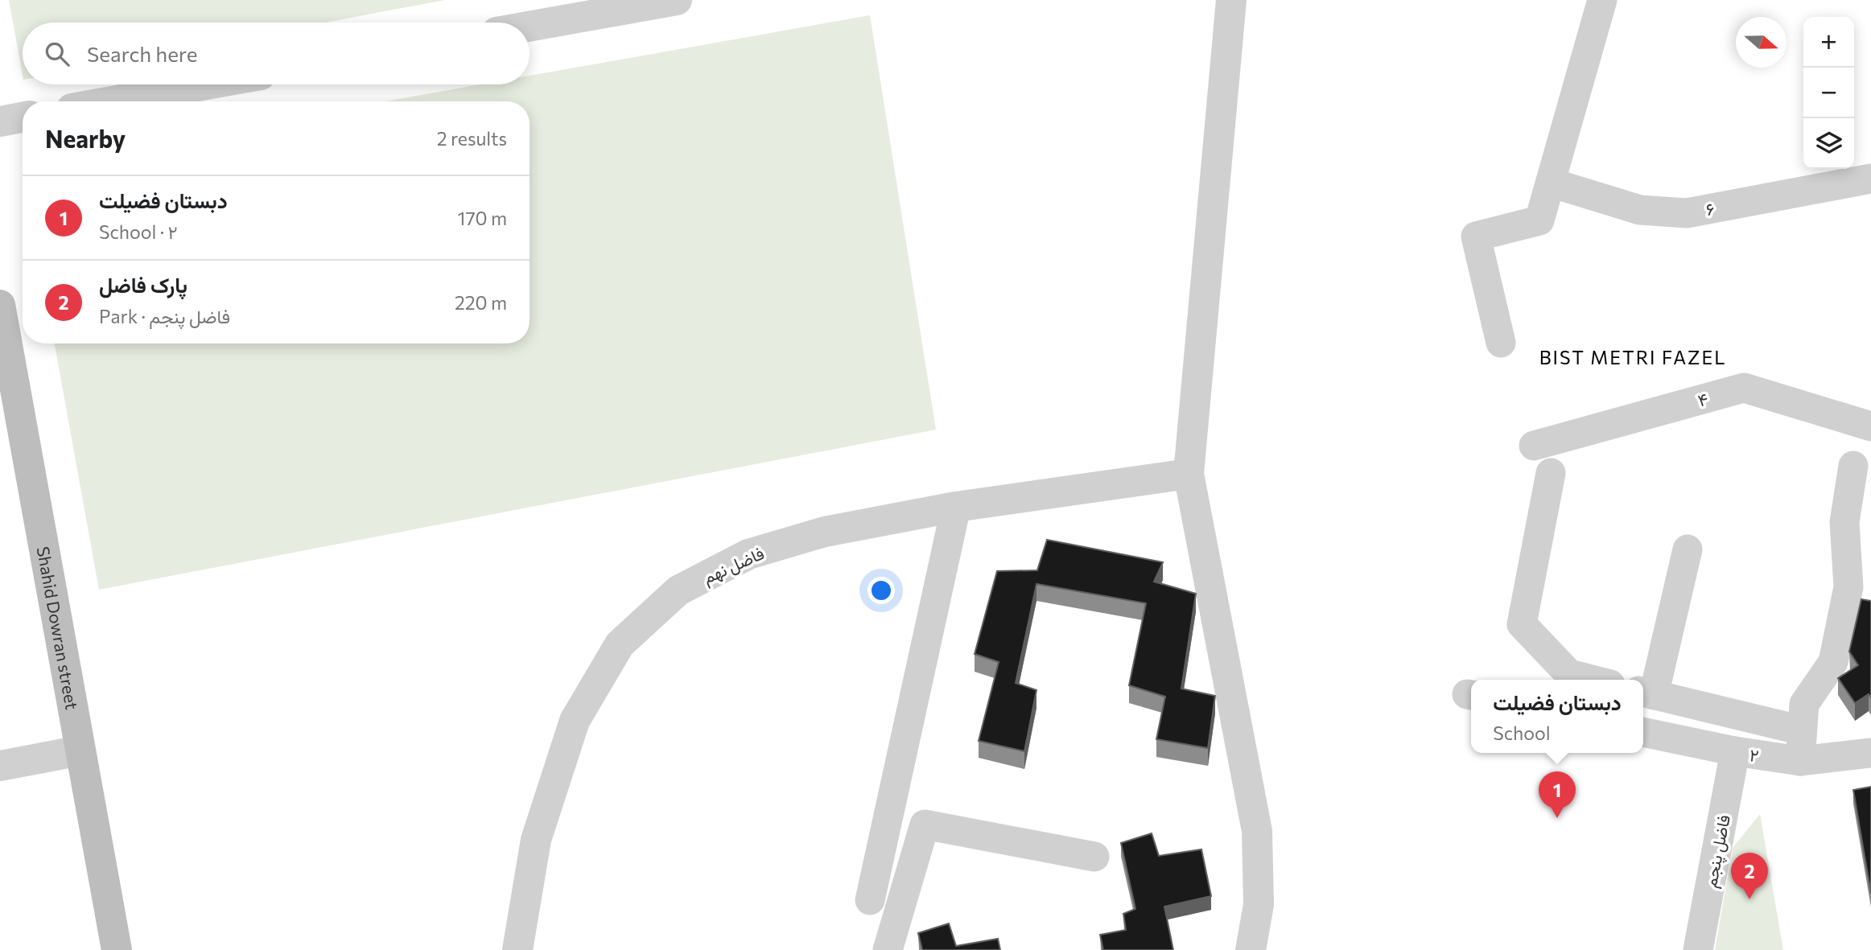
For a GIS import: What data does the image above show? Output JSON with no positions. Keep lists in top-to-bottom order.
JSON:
{
  "streets": {
    "main road": ["Shahid Dowran street"],
    "street": [
      "۶",
      "۴",
      "فاضل نهم",
      "۲",
      "فاضل پنجم"
    ]
  },
  "crossings": [
    ["۲", "فاضل پنجم"]
  ],
  "districts": ["BIST METRI FAZEL"],
  "north": "right",
  "page": {
    "map_buttons": ["+", "−"],
    "search": "Search here",
    "heading": ["Nearby", "2 results"],
    "list": [
      {
        "mark": "1",
        "name": "دبستان فضیلت",
        "note": "School · ۲",
        "value": "170 m"
      },
      {
        "mark": "2",
        "name": "پارک فاضل",
        "note": "Park · فاضل پنجم",
        "value": "220 m"
      }
    ],
    "popup": ["دبستان فضیلت", "School"],
    "pins": ["1", "2"]
  }
}
